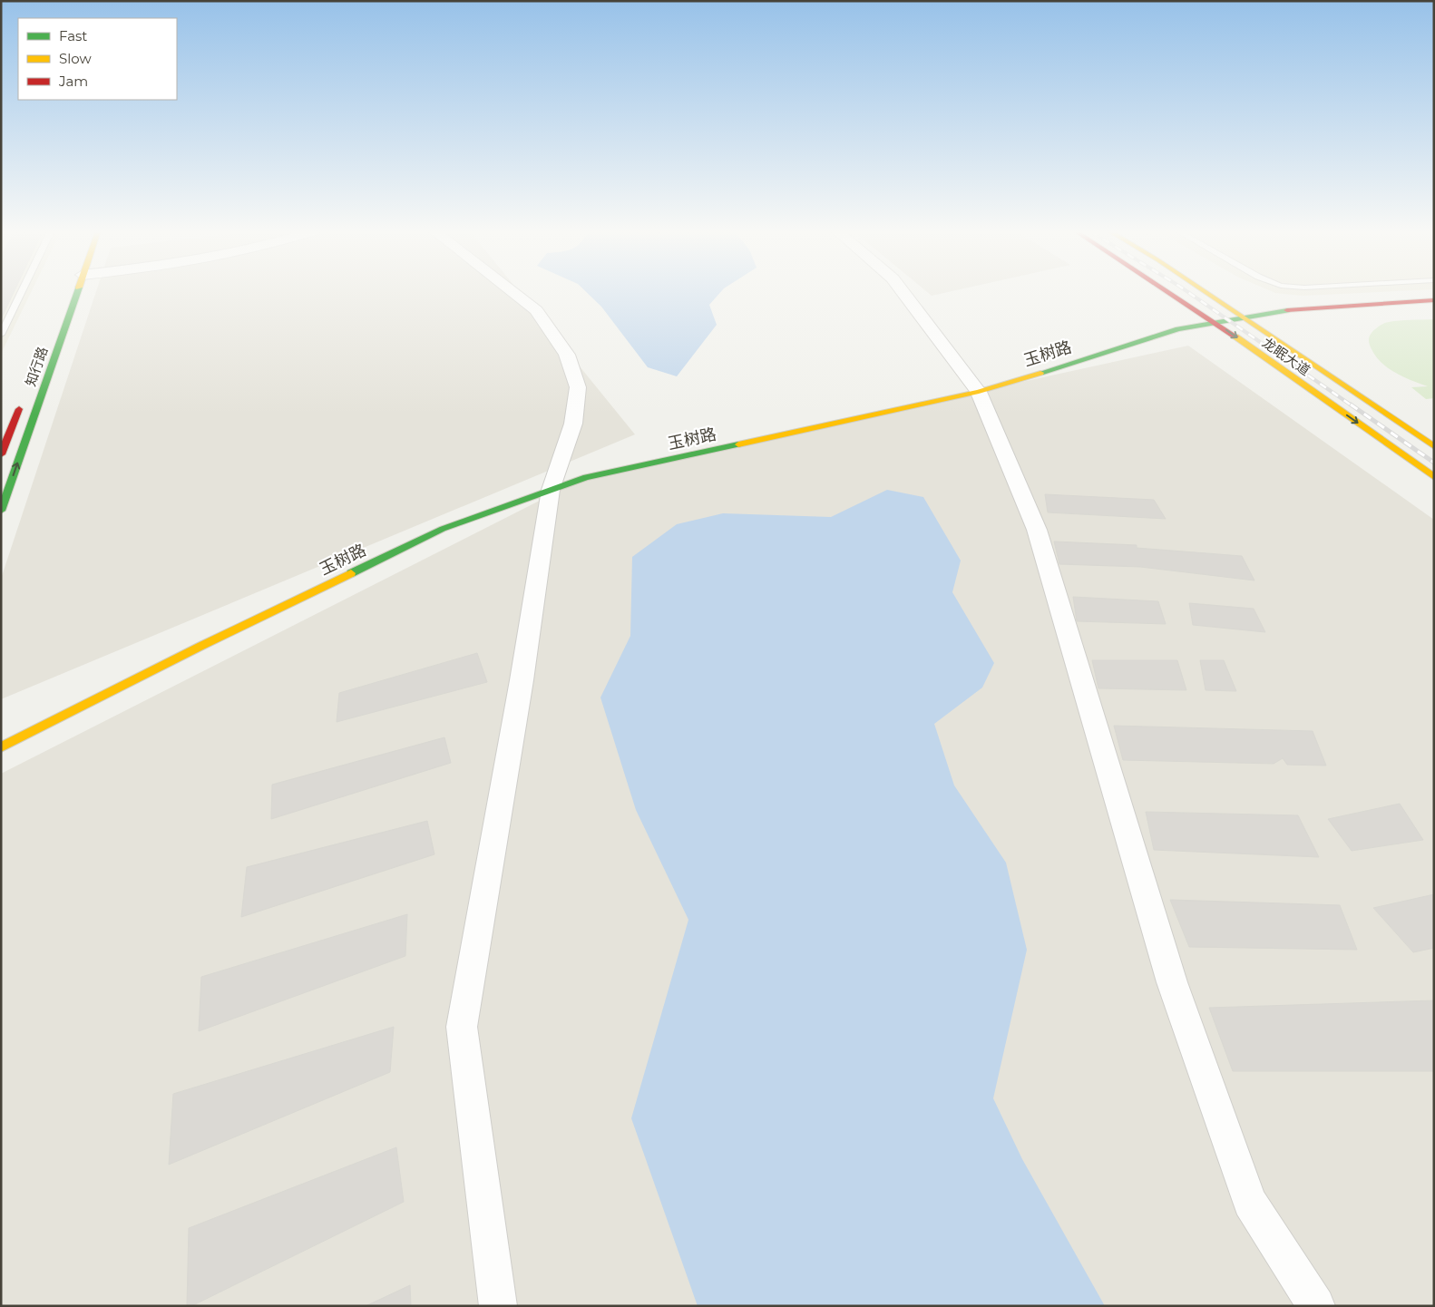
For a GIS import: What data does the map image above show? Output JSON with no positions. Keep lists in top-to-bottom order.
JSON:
{
  "streets": {
    "street": ["玉树路", "龙眠大道", "知行路"]
  },
  "crossings": [
    ["玉树路", "龙眠大道"]
  ],
  "one_way": ["知行路"],
  "legend": ["Fast", "Slow", "Jam"]
}
